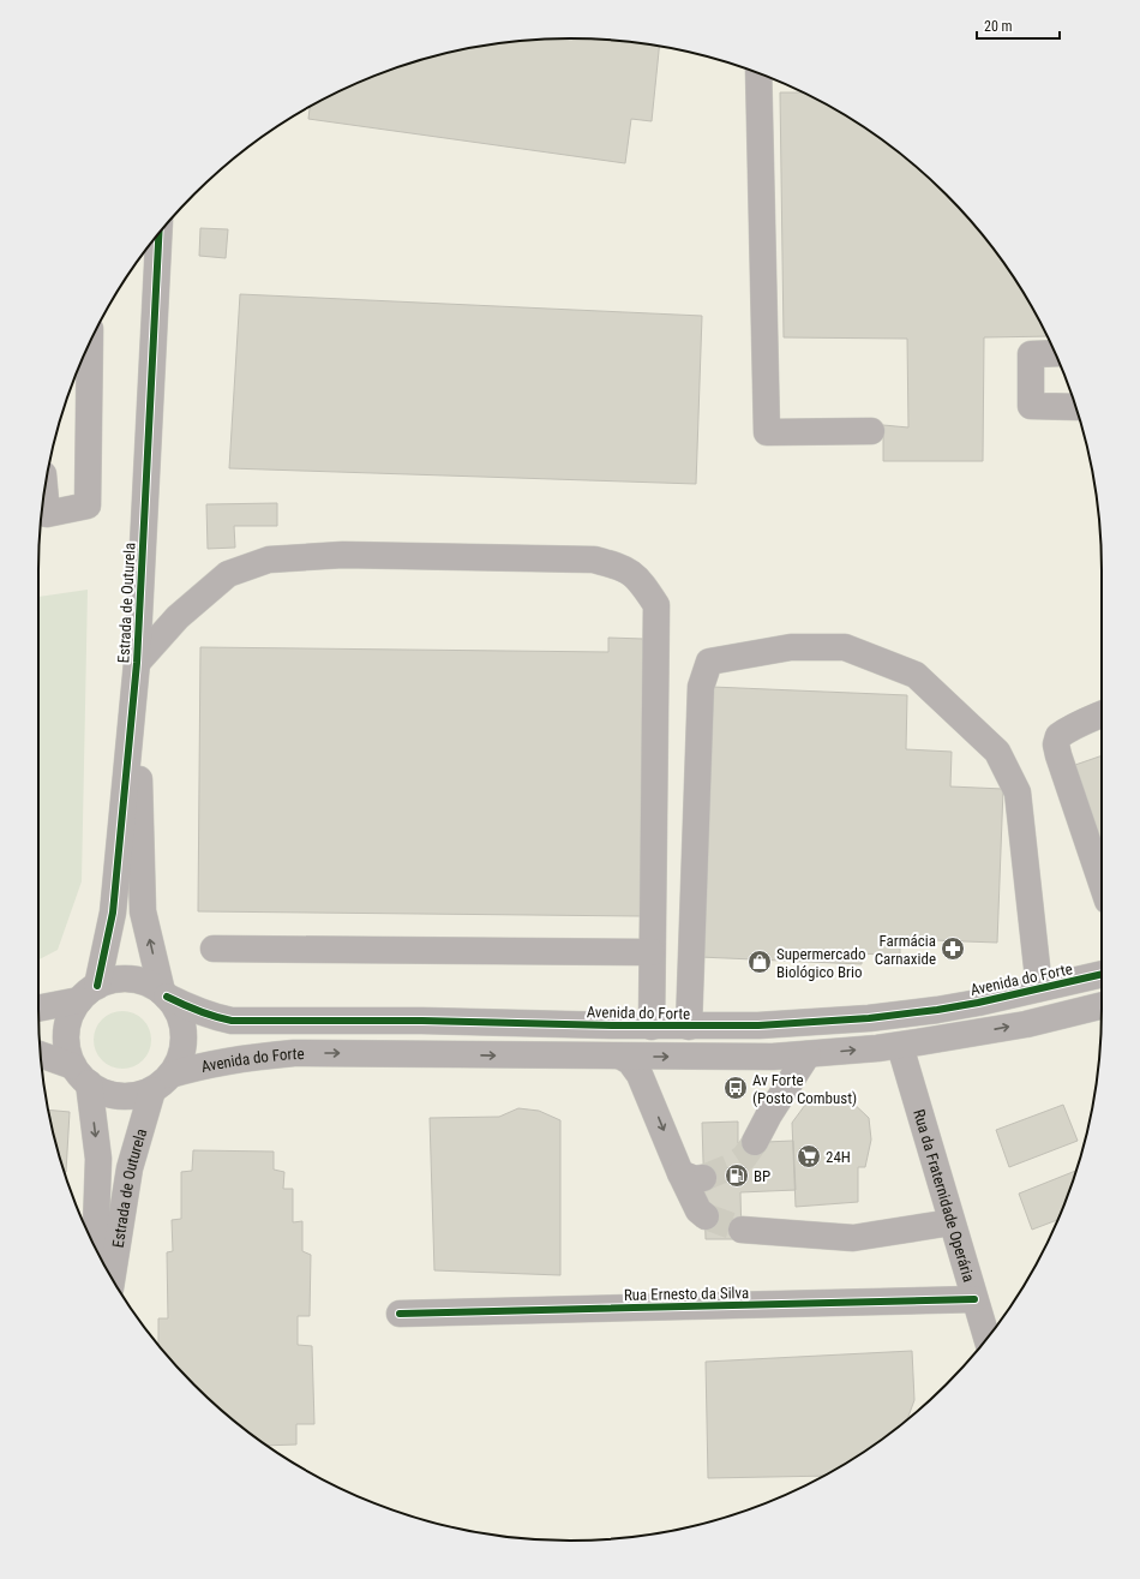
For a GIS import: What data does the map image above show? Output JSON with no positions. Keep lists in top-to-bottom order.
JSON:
{
  "streets": {
    "street": [
      "Estrada de Outurela",
      "Avenida do Forte",
      "Rua da Fraternidade Operária",
      "Rua Ernesto da Silva"
    ]
  },
  "crossings": [
    ["Estrada de Outurela", "Avenida do Forte"],
    ["Avenida do Forte", "Rua da Fraternidade Operária"],
    ["Rua da Fraternidade Operária", "Rua Ernesto da Silva"]
  ],
  "places": {
    "pharmacy": ["Farmácia Carnaxide"],
    "shop": ["Supermercado Biológico Brio"],
    "bus stop": ["Av Forte (Posto Combust)"],
    "supermarket": ["24H"],
    "fuel station": ["BP"]
  },
  "scale_bar": "20 m"
}
